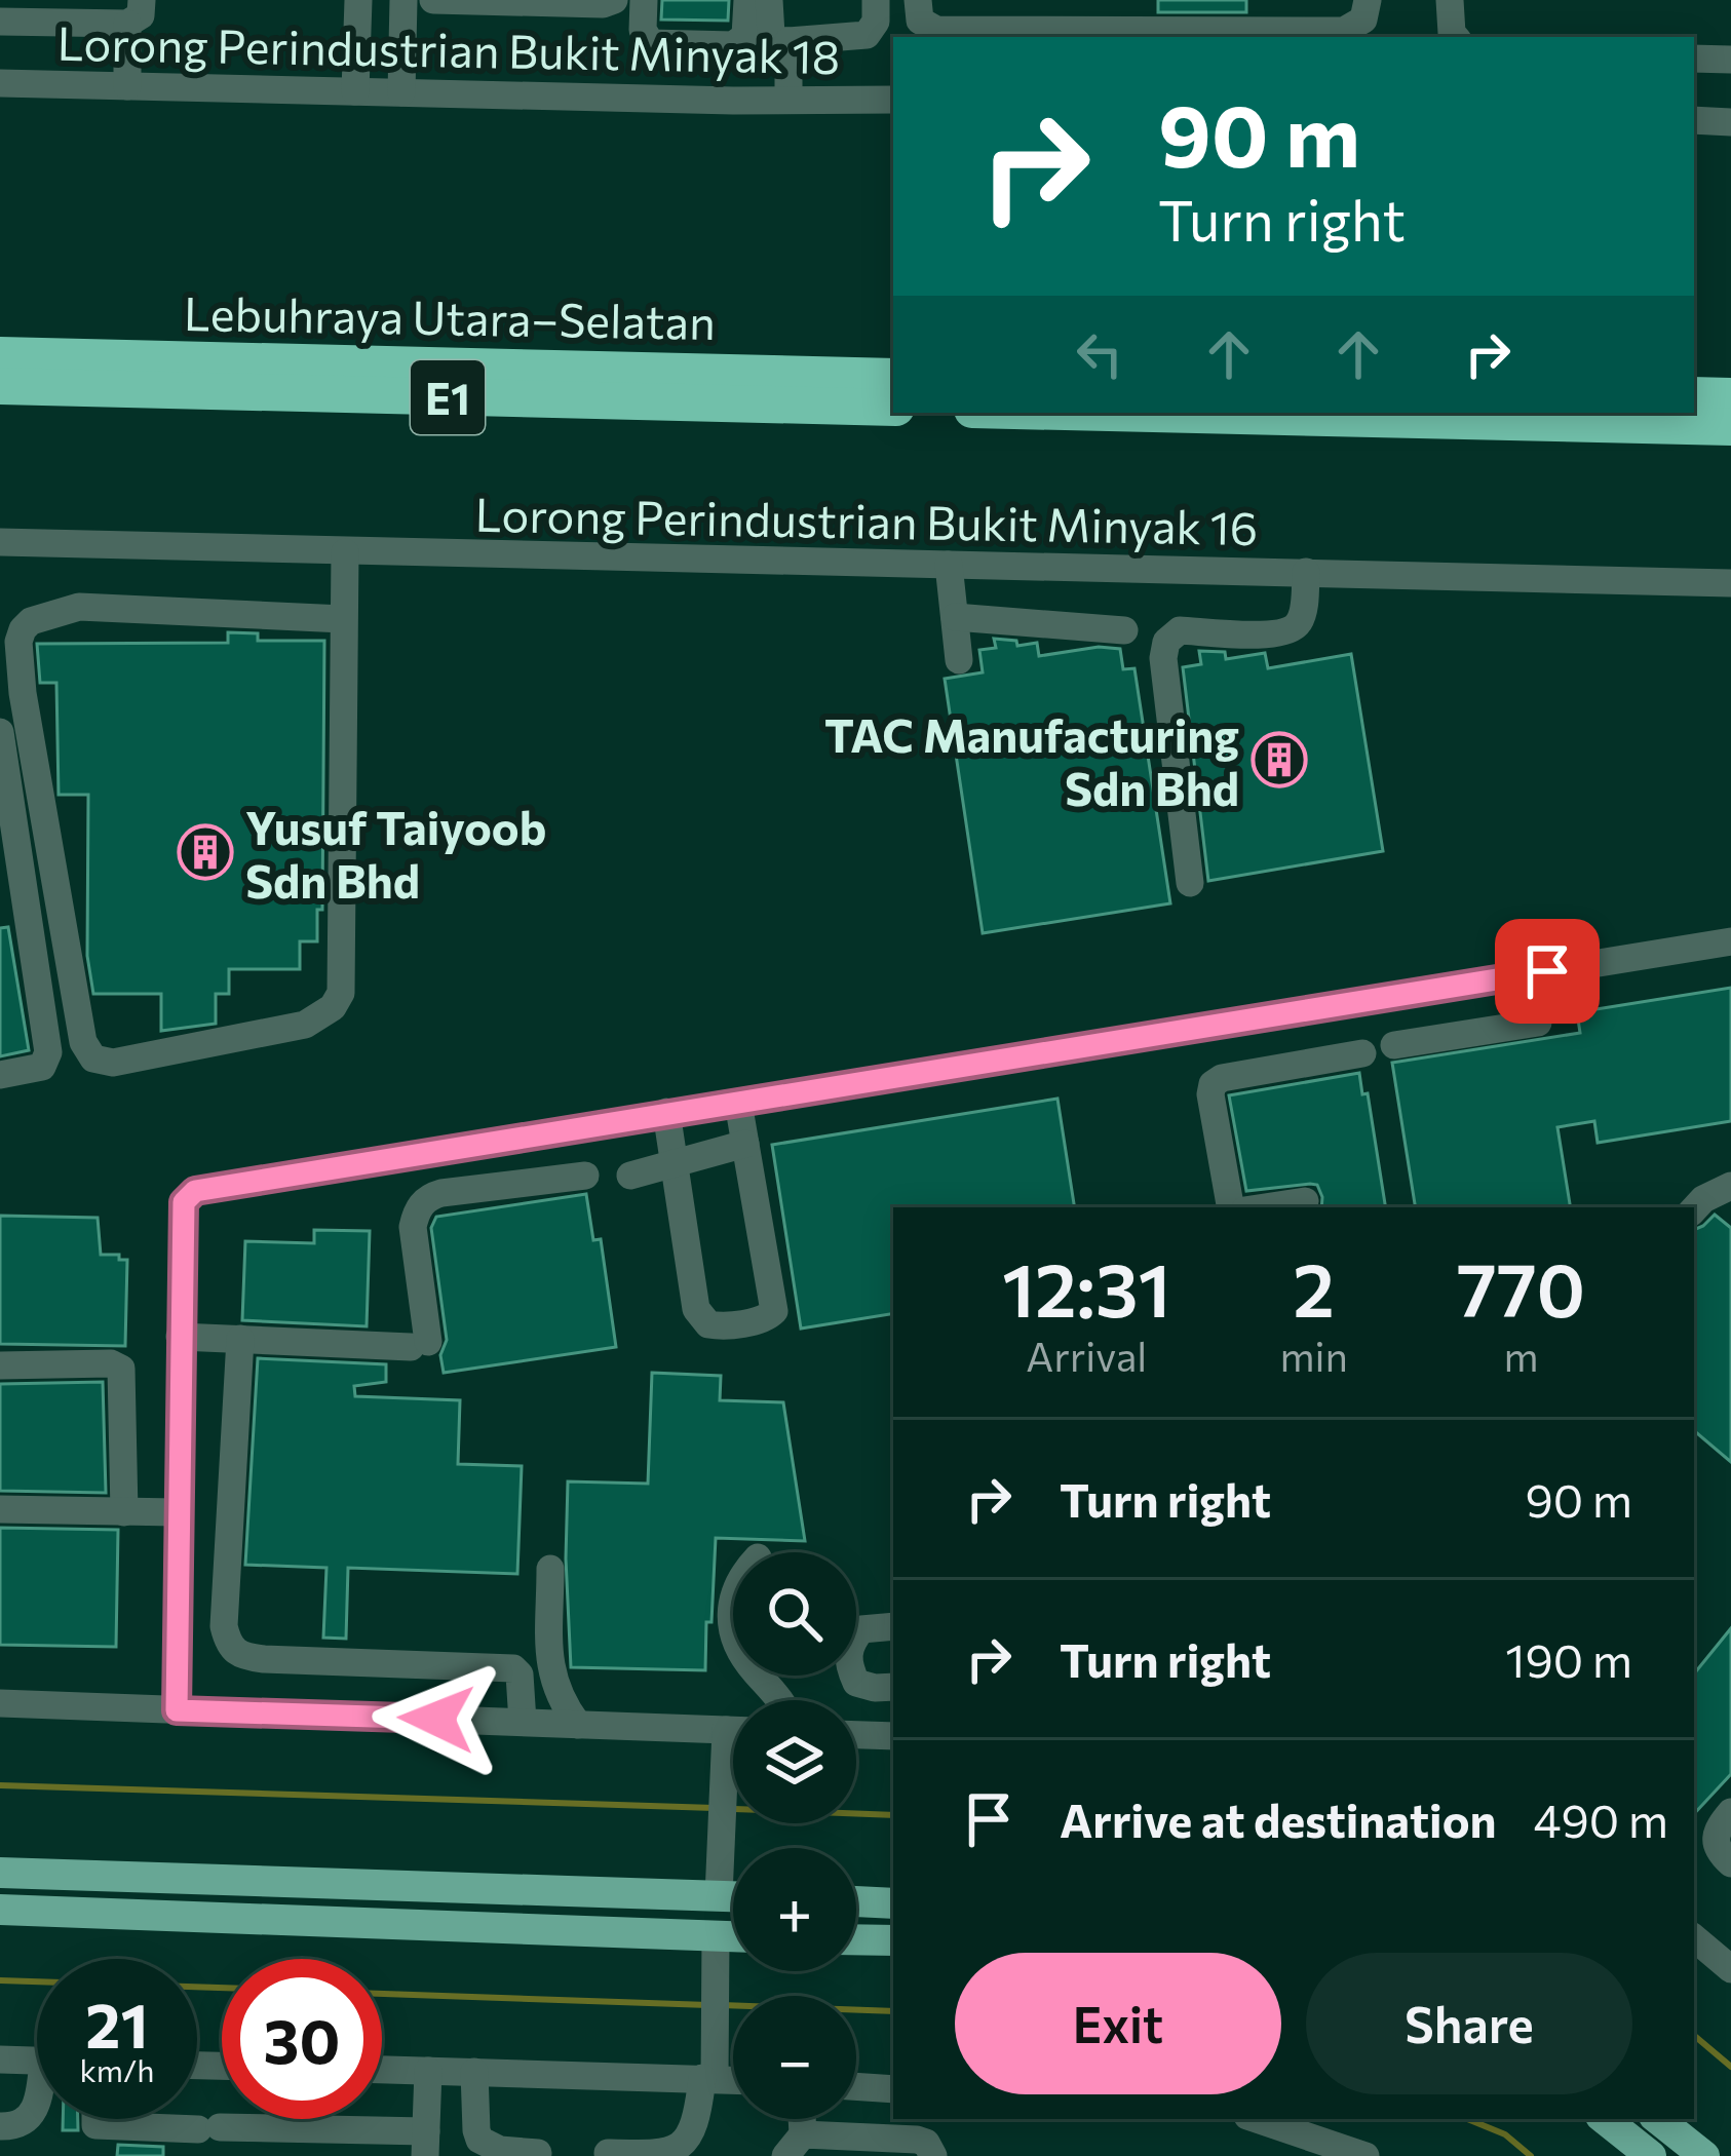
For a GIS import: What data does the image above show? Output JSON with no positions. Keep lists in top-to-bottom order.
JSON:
{
  "streets": {
    "highway": ["Lebuhraya Utara–Selatan", "E1"],
    "street": ["Lorong Perindustrian Bukit Minyak 18", "Lorong Perindustrian Bukit Minyak 16"]
  },
  "places": {
    "building": ["TAC Manufacturing Sdn Bhd", "Yusuf Taiyoob Sdn Bhd"]
  },
  "page": {
    "turn": ["90 m", "Turn right"],
    "eta": [
      "12:31",
      "Arrival",
      "2",
      "min",
      "770",
      "m"
    ],
    "list": [
      {
        "name": "Turn right",
        "value": "90 m"
      },
      {
        "name": "Turn right",
        "value": "190 m"
      },
      {
        "name": "Arrive at destination",
        "value": "490 m"
      }
    ],
    "map_buttons": ["+", "−"],
    "buttons": ["Exit", "Share"],
    "speed": "21 km/h",
    "limit": "30"
  }
}
